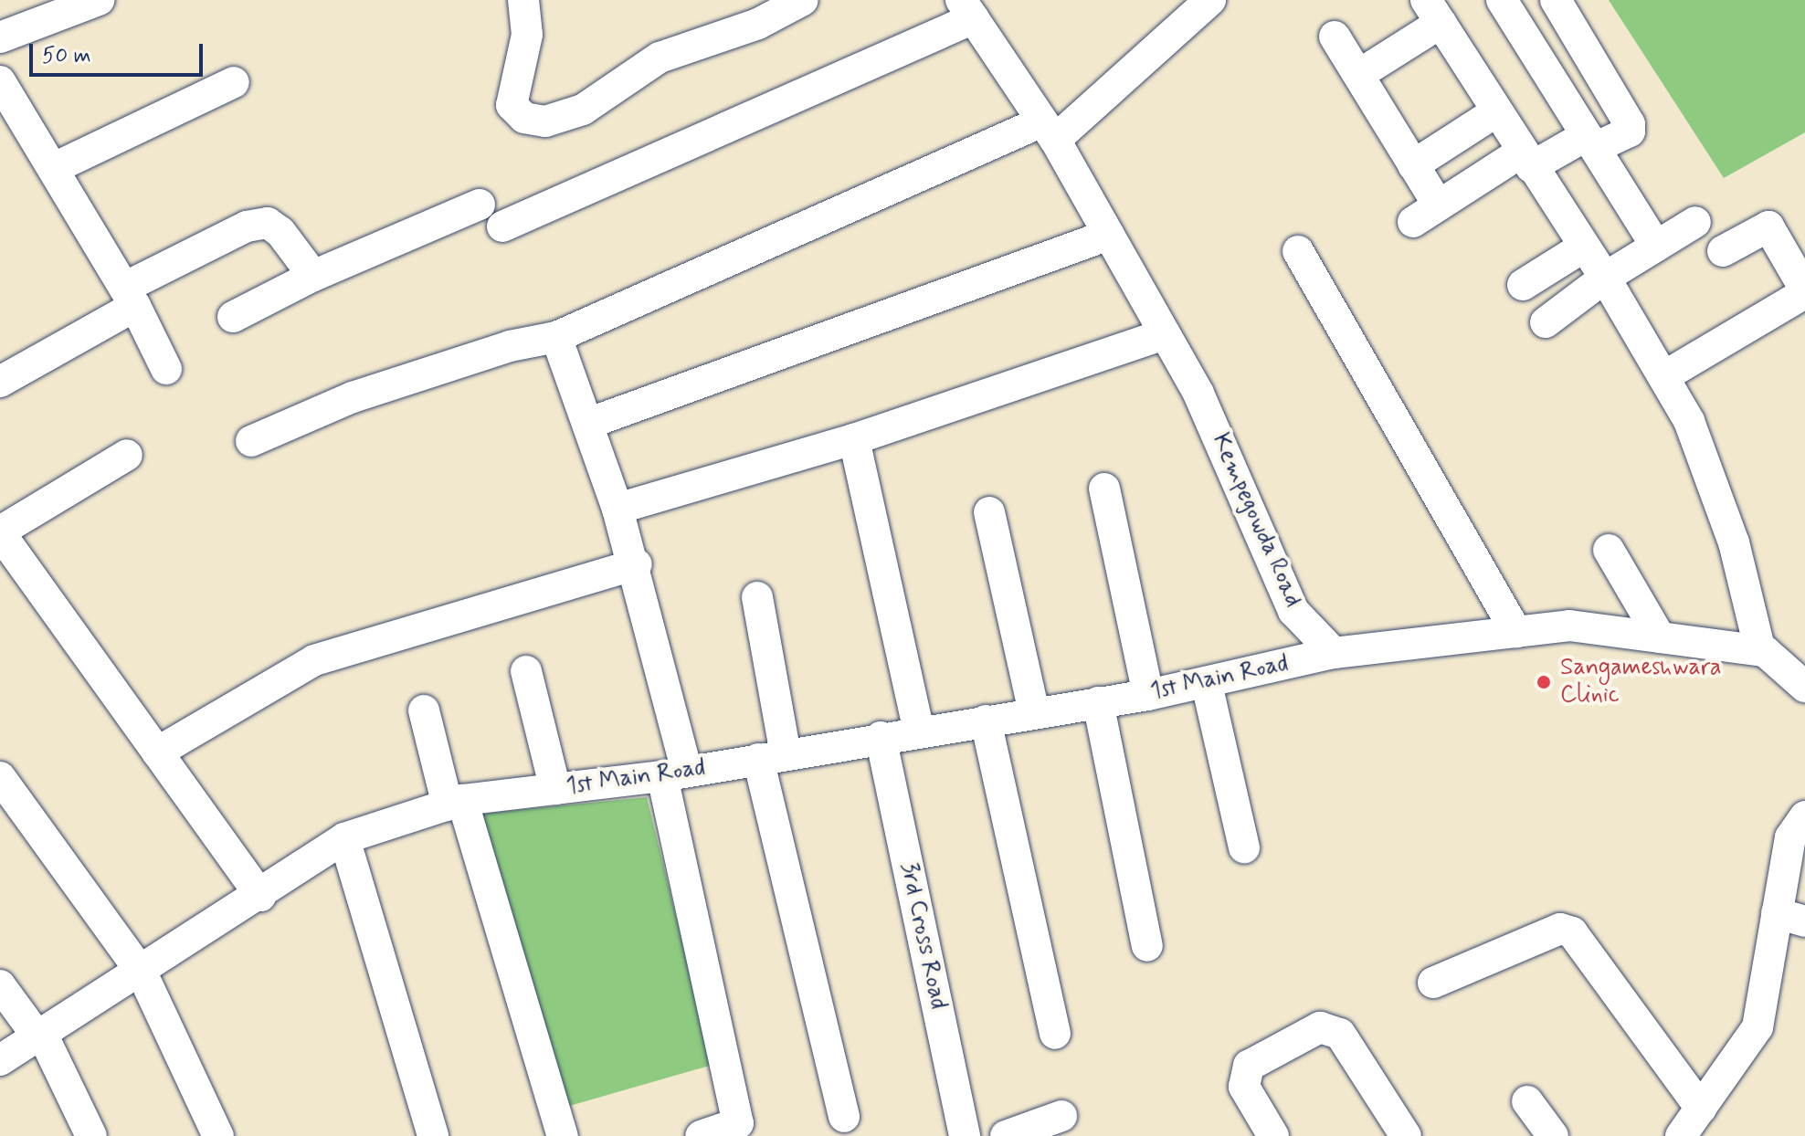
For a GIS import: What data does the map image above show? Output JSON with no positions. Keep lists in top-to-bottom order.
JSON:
{
  "streets": {
    "street": ["Kempegowda Road", "1st Main Road", "3rd Cross Road"]
  },
  "crossings": [
    ["Kempegowda Road", "1st Main Road"],
    ["1st Main Road", "3rd Cross Road"]
  ],
  "places": ["Sangameshwara Clinic"],
  "scale_bar": "50 m"
}
